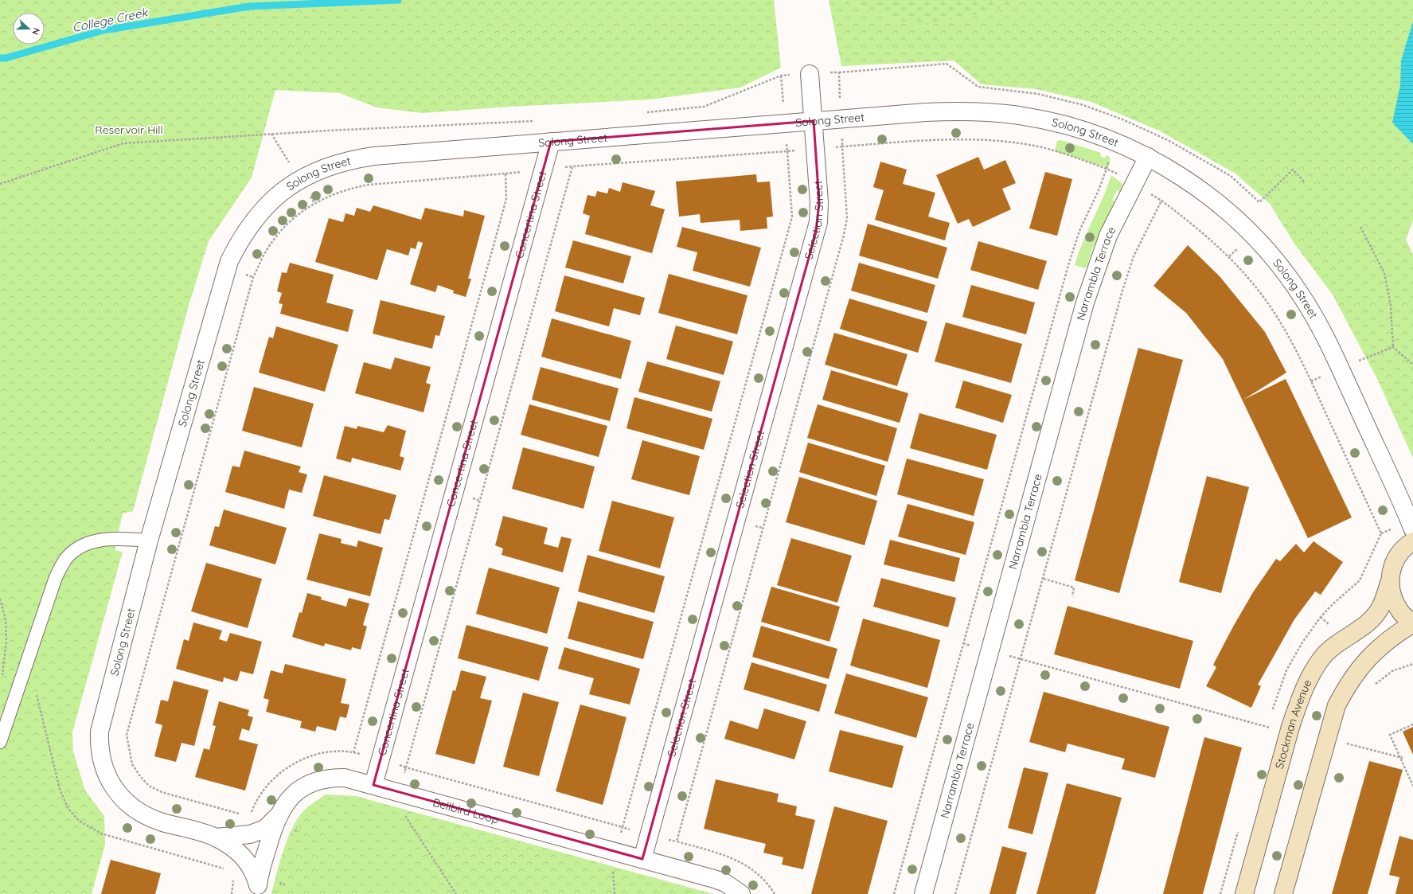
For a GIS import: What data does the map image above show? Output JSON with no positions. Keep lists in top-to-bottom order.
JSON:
{
  "streets": {
    "street": [
      "Solong Street",
      "Concertina Street",
      "Selection Street",
      "Narrambla Terrace",
      "Stockman Avenue",
      "Bellbird Loop"
    ]
  },
  "crossings": [
    ["Solong Street", "Concertina Street"],
    ["Solong Street", "Selection Street"],
    ["Solong Street", "Narrambla Terrace"],
    ["Solong Street", "Bellbird Loop"],
    ["Concertina Street", "Bellbird Loop"],
    ["Selection Street", "Bellbird Loop"]
  ],
  "water": ["College Creek"],
  "parks": ["Reservoir Hill"],
  "north": "right"
}
